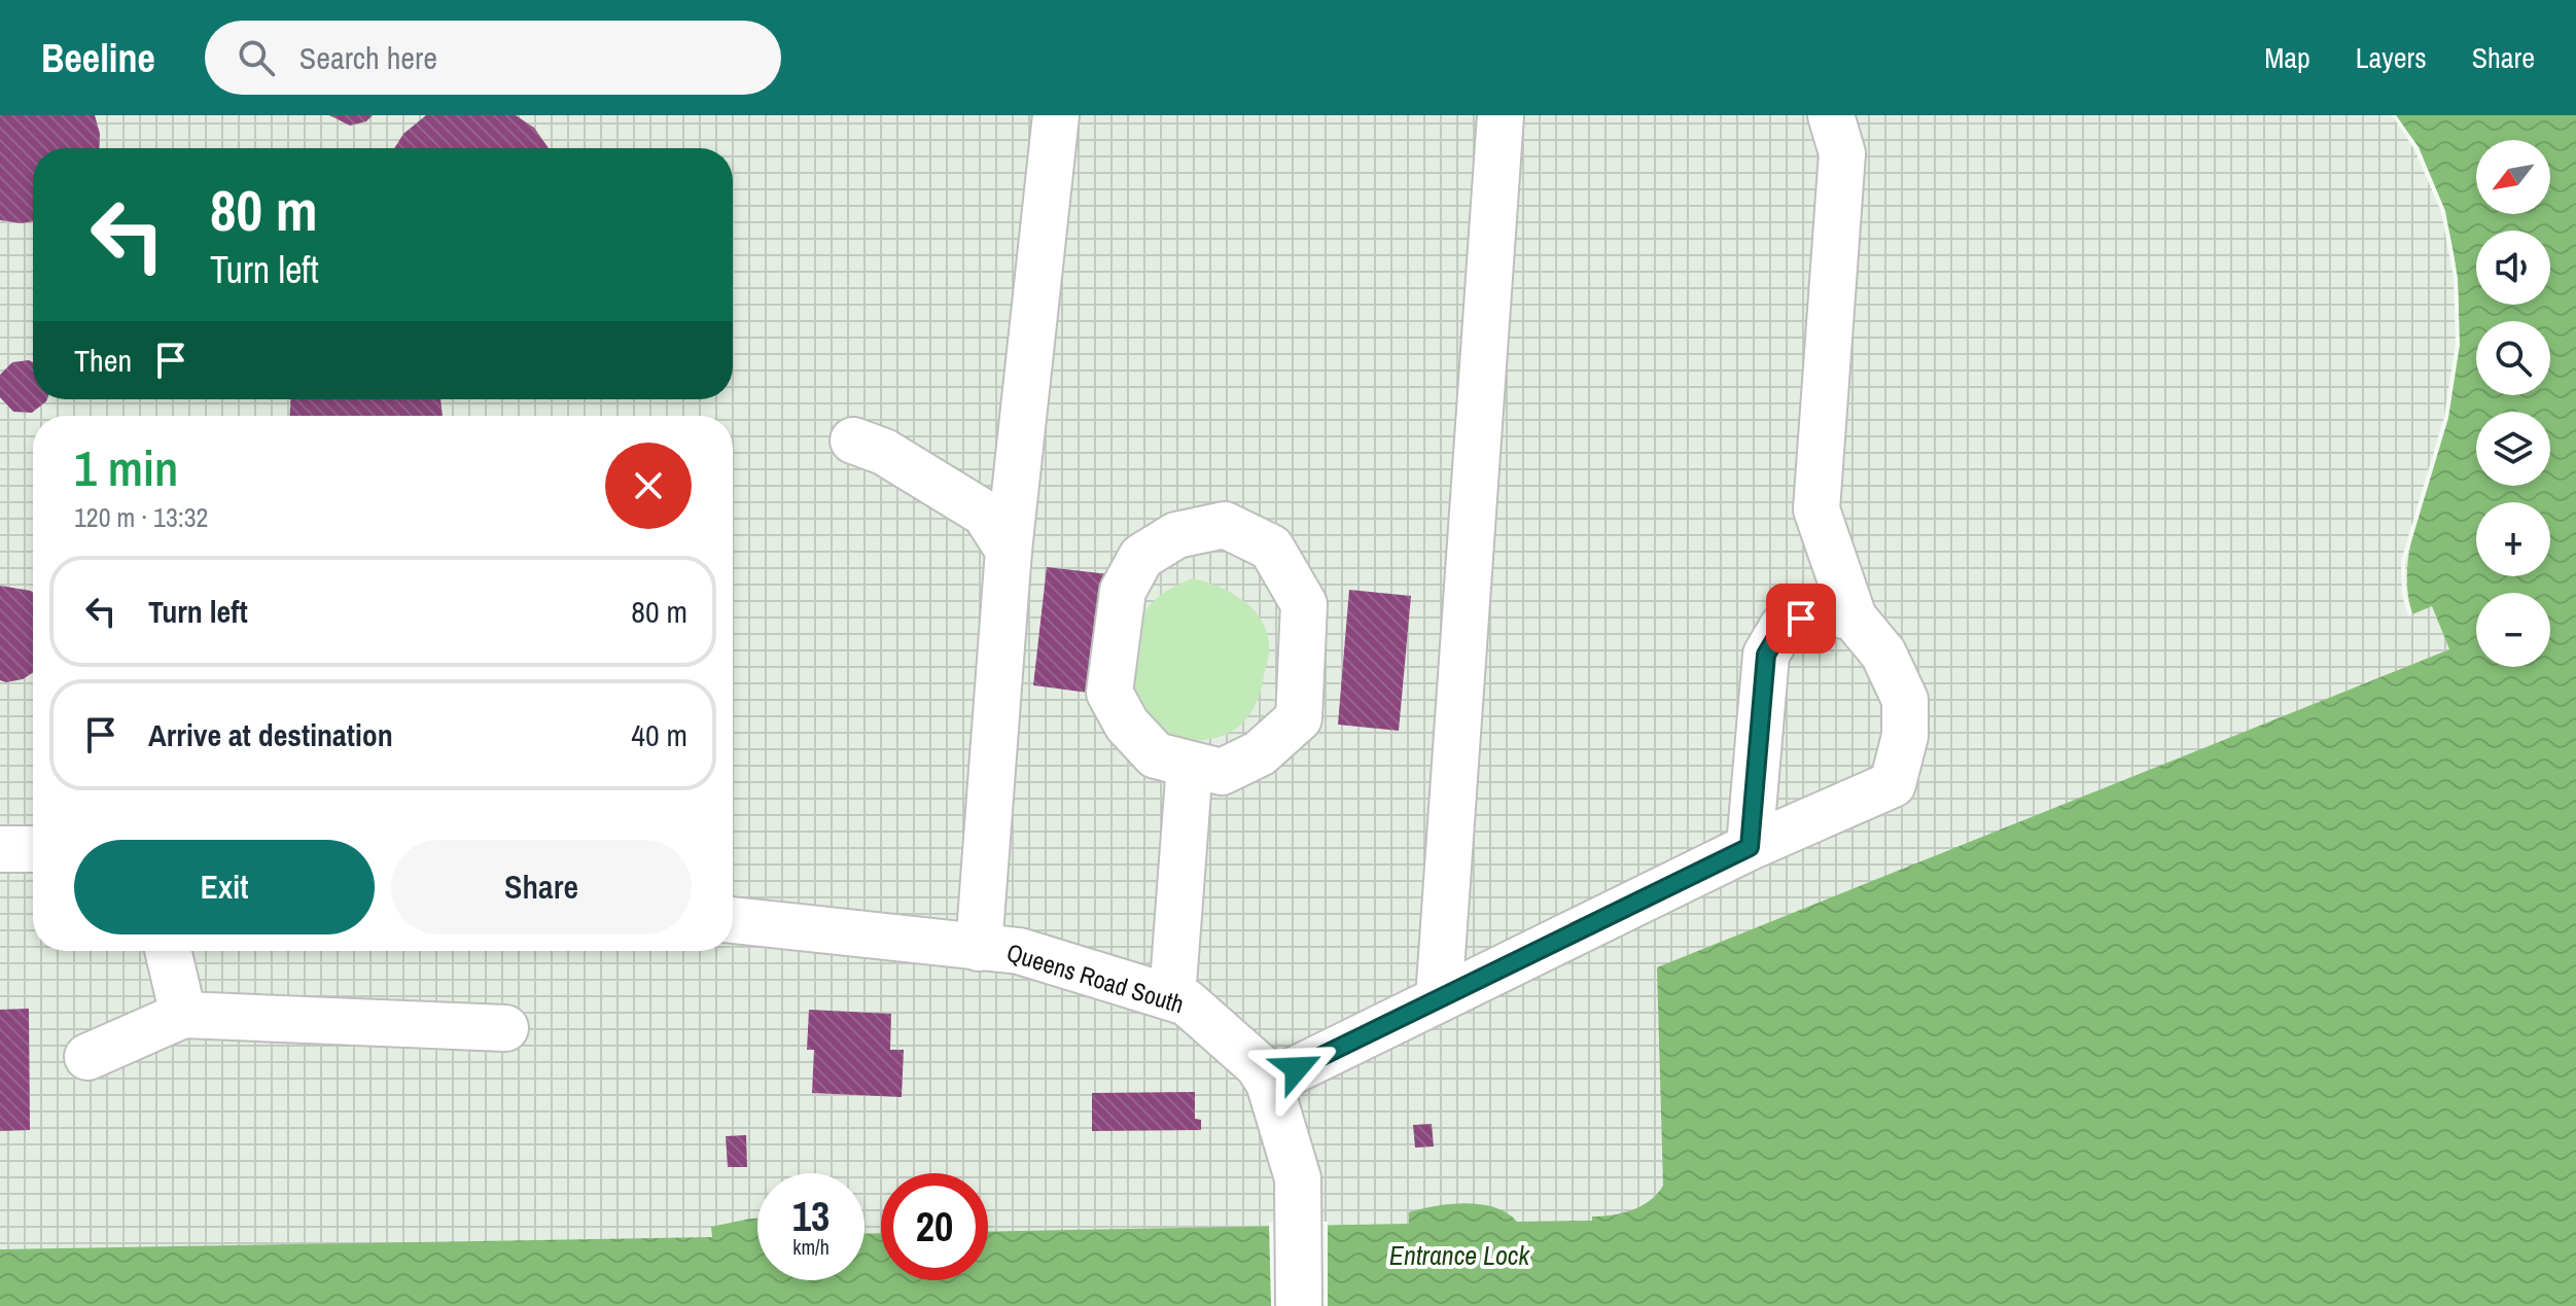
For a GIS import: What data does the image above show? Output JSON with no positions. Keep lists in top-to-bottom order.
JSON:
{
  "streets": {
    "street": ["Queens Road South"]
  },
  "water": ["Entrance Lock"],
  "north": "bottom left",
  "page": {
    "header": "Beeline",
    "search": "Search here",
    "nav": ["Map", "Layers", "Share"],
    "map_buttons": ["+", "−"],
    "turn": ["80 m", "Turn left"],
    "then": "Then",
    "heading": ["1 min", "120 m · 13:32"],
    "list": [
      {
        "name": "Turn left",
        "value": "80 m"
      },
      {
        "name": "Arrive at destination",
        "value": "40 m"
      }
    ],
    "buttons": ["Exit", "Share"],
    "speed": "13 km/h",
    "limit": "20"
  }
}
